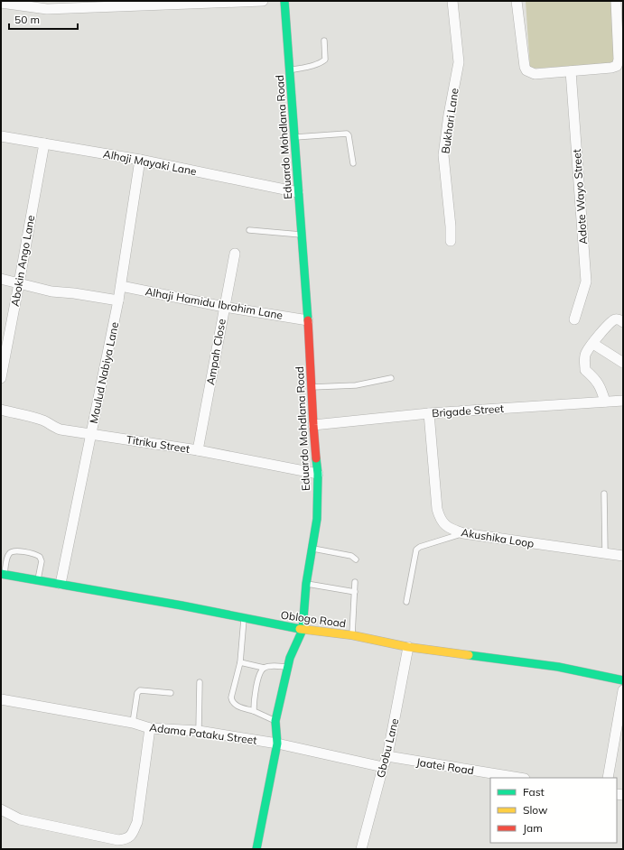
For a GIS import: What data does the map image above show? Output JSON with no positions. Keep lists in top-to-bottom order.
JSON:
{
  "streets": {
    "main road": ["Eduardo Mohdlana Road", "Oblogo Road"],
    "street": [
      "Bukhari Lane",
      "Alhaji Mayaki Lane",
      "Adote Wayo Street",
      "Abokin Ango Lane",
      "Alhaji Hamidu Ibrahim Lane",
      "Ampah Close",
      "Maulud Nabiya Lane",
      "Brigade Street",
      "Titriku Street",
      "Akushika Loop",
      "Adama Pataku Street",
      "Gbobu Lane",
      "Jaatei Road"
    ]
  },
  "crossings": [
    ["Eduardo Mohdlana Road", "Alhaji Mayaki Lane"],
    ["Eduardo Mohdlana Road", "Alhaji Hamidu Ibrahim Lane"],
    ["Eduardo Mohdlana Road", "Brigade Street"],
    ["Eduardo Mohdlana Road", "Titriku Street"],
    ["Eduardo Mohdlana Road", "Oblogo Road"],
    ["Eduardo Mohdlana Road", "Adama Pataku Street"],
    ["Alhaji Mayaki Lane", "Abokin Ango Lane"],
    ["Alhaji Mayaki Lane", "Maulud Nabiya Lane"],
    ["Alhaji Hamidu Ibrahim Lane", "Ampah Close"],
    ["Alhaji Hamidu Ibrahim Lane", "Maulud Nabiya Lane"],
    ["Ampah Close", "Titriku Street"],
    ["Maulud Nabiya Lane", "Titriku Street"],
    ["Maulud Nabiya Lane", "Oblogo Road"],
    ["Brigade Street", "Akushika Loop"],
    ["Oblogo Road", "Gbobu Lane"],
    ["Adama Pataku Street", "Gbobu Lane"],
    ["Gbobu Lane", "Jaatei Road"]
  ],
  "legend": ["Fast", "Slow", "Jam"],
  "scale_bar": "50 m"
}
